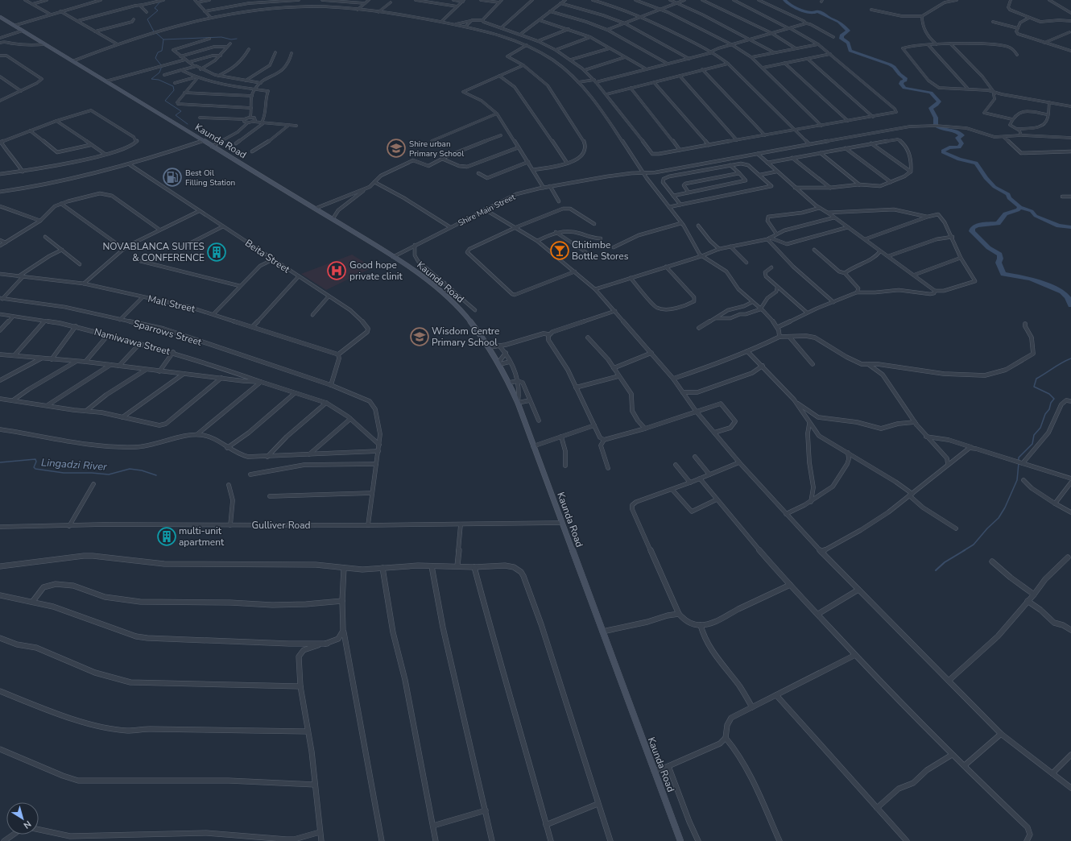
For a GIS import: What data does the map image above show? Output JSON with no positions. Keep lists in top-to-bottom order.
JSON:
{
  "streets": {
    "main road": ["Kaunda Road"],
    "street": [
      "Shire Main Street",
      "Beita Street",
      "Mall Street",
      "Sparrows Street",
      "Namiwawa Street",
      "Gulliver Road"
    ]
  },
  "crossings": [
    ["Kaunda Road", "Shire Main Street"],
    ["Kaunda Road", "Gulliver Road"],
    ["Beita Street", "Mall Street"],
    ["Sparrows Street", "Gulliver Road"]
  ],
  "water": ["Lingadzi River"],
  "places": {
    "school or university": ["Shire urban Primary School", "Wisdom Centre Primary School"],
    "fuel station": ["Best Oil Filling Station"],
    "bar": ["Chitimbe Bottle Stores"],
    "building": ["NOVABLANCA SUITES & CONFERENCE", "multi-unit apartment"],
    "hospital": ["Good hope private clinit"]
  },
  "north": "bottom right"
}
